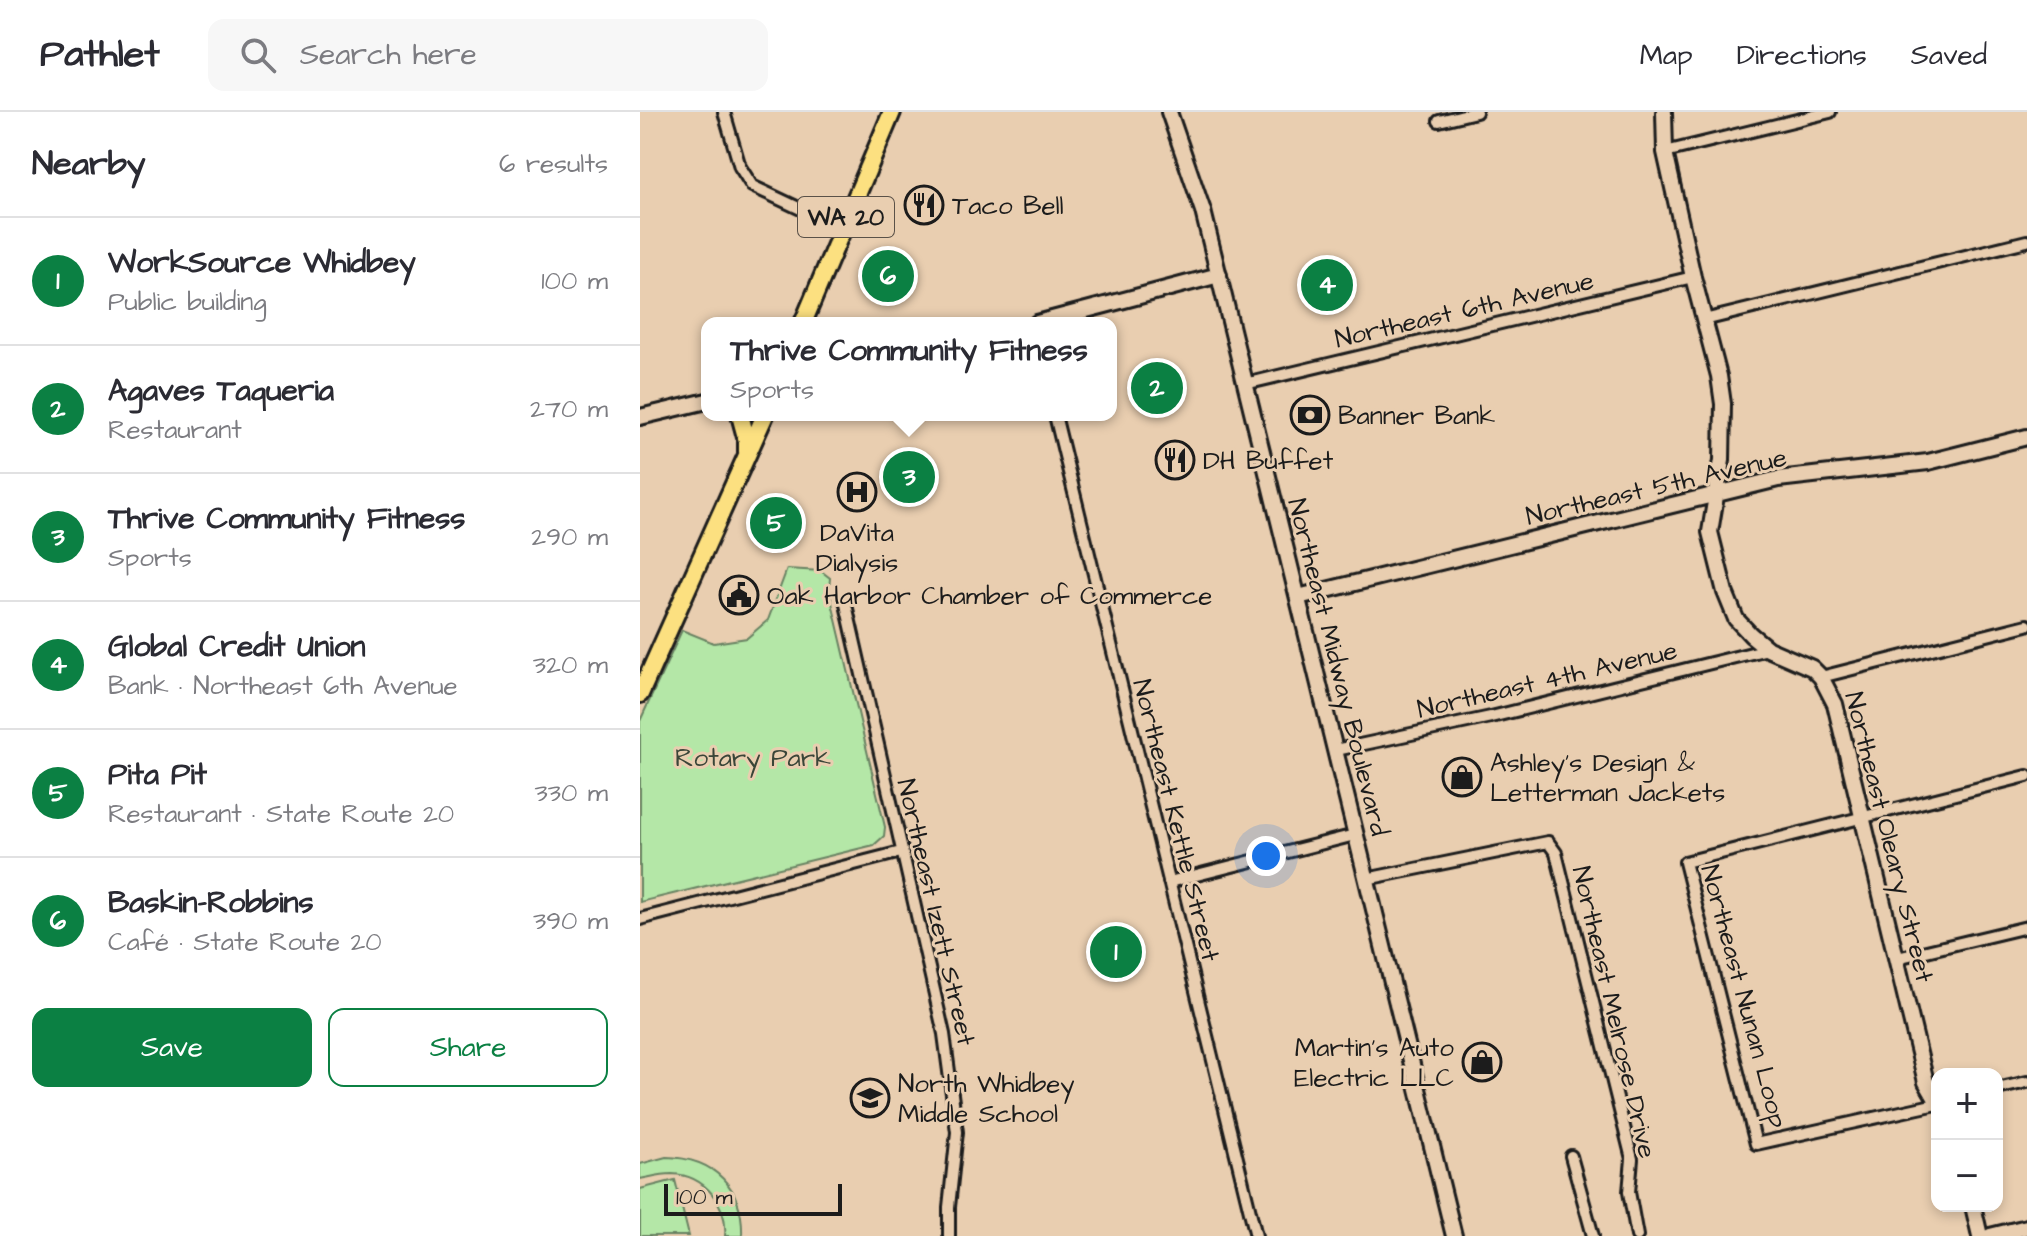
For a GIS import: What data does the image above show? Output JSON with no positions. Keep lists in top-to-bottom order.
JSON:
{
  "streets": {
    "main road": ["WA 20"],
    "street": [
      "Northeast 6th Avenue",
      "Northeast 5th Avenue",
      "Northeast Midway Boulevard",
      "Northeast 4th Avenue",
      "Northeast Kettle Street",
      "Northeast Oleary Street",
      "Northeast Izett Street",
      "Northeast Nunan Loop",
      "Northeast Melrose Drive"
    ]
  },
  "crossings": [
    ["Northeast 6th Avenue", "Northeast Midway Boulevard"],
    ["Northeast 6th Avenue", "Northeast Oleary Street"],
    ["Northeast 5th Avenue", "Northeast Midway Boulevard"],
    ["Northeast 5th Avenue", "Northeast Oleary Street"],
    ["Northeast Midway Boulevard", "Northeast 4th Avenue"],
    ["Northeast Midway Boulevard", "Northeast Melrose Drive"],
    ["Northeast 4th Avenue", "Northeast Oleary Street"],
    ["Northeast Oleary Street", "Northeast Nunan Loop"]
  ],
  "parks": ["Rotary Park"],
  "places": {
    "restaurant": ["Taco Bell", "DH Buffet"],
    "bank": ["Banner Bank"],
    "hospital": ["DaVita Dialysis"],
    "public building": ["Oak Harbor Chamber of Commerce"],
    "shop": ["Ashley's Design & Letterman Jackets", "Martin's Auto Electric LLC"],
    "school or university": ["North Whidbey Middle School"]
  },
  "scale_bar": "100 m",
  "page": {
    "header": "Pathlet",
    "search": "Search here",
    "nav": ["Map", "Directions", "Saved"],
    "heading": ["Nearby", "6 results"],
    "list": [
      {
        "mark": "1",
        "name": "WorkSource Whidbey",
        "note": "Public building",
        "value": "100 m"
      },
      {
        "mark": "2",
        "name": "Agaves Taqueria",
        "note": "Restaurant",
        "value": "270 m"
      },
      {
        "mark": "3",
        "name": "Thrive Community Fitness",
        "note": "Sports",
        "value": "290 m"
      },
      {
        "mark": "4",
        "name": "Global Credit Union",
        "note": "Bank · Northeast 6th Avenue",
        "value": "320 m"
      },
      {
        "mark": "5",
        "name": "Pita Pit",
        "note": "Restaurant · State Route 20",
        "value": "330 m"
      },
      {
        "mark": "6",
        "name": "Baskin-Robbins",
        "note": "Café · State Route 20",
        "value": "390 m"
      }
    ],
    "pins": [
      "6",
      "4",
      "2",
      "3",
      "5",
      "1"
    ],
    "popup": ["Thrive Community Fitness", "Sports"],
    "buttons": ["Save", "Share"],
    "map_buttons": ["+", "−"],
    "scale": "100 m"
  }
}
